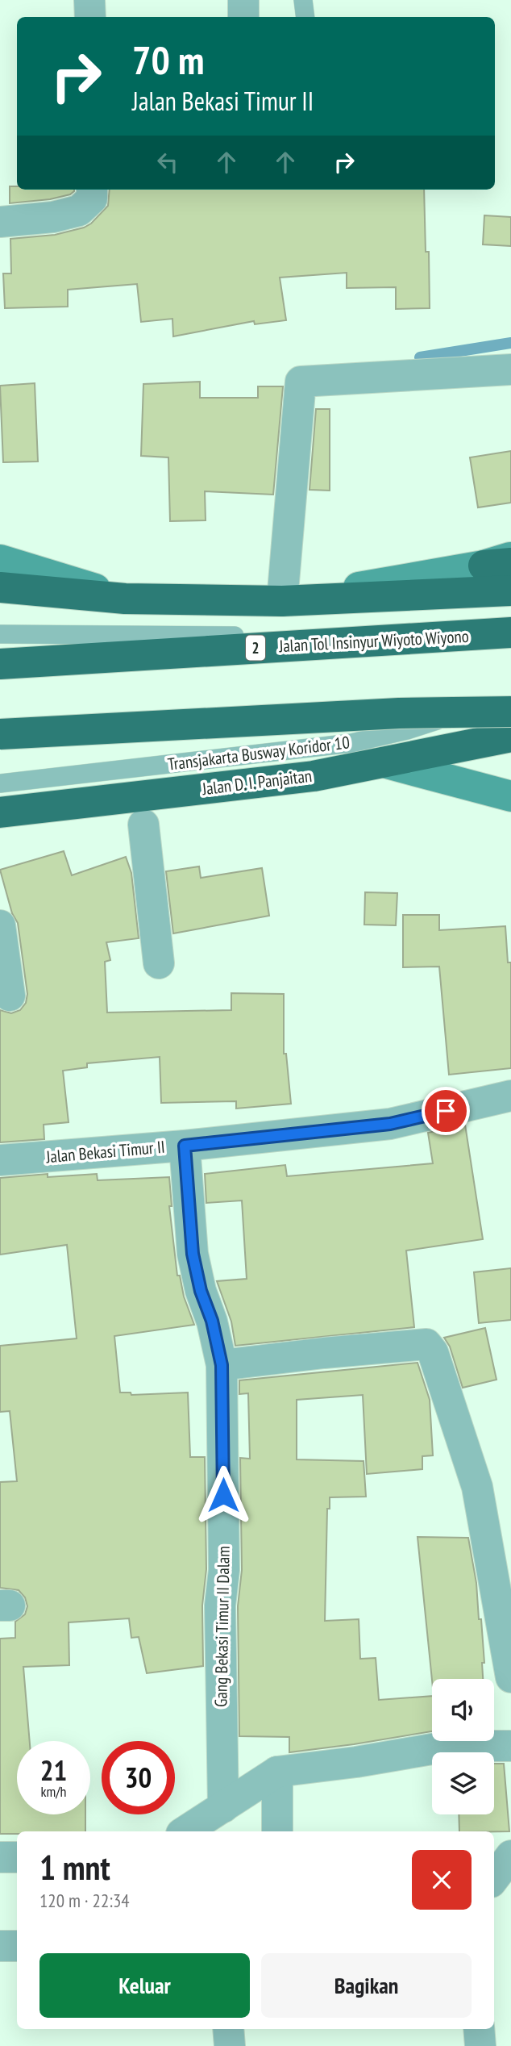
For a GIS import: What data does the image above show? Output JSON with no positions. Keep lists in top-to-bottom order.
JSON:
{
  "streets": {
    "highway": ["Jalan Tol Insinyur Wiyoto Wiyono", "2", "Jalan D. I. Panjaitan"],
    "street": ["Jalan Bekasi Timur II", "Gang Bekasi Timur II Dalam"],
    "lane": ["Transjakarta Busway Koridor 10"]
  },
  "crossings": [
    ["Jalan Bekasi Timur II", "Gang Bekasi Timur II Dalam"]
  ],
  "page": {
    "turn": ["70 m", "Jalan Bekasi Timur II"],
    "speed": "21 km/h",
    "limit": "30",
    "heading": ["1 mnt", "120 m · 22:34"],
    "buttons": ["Keluar", "Bagikan"]
  }
}
